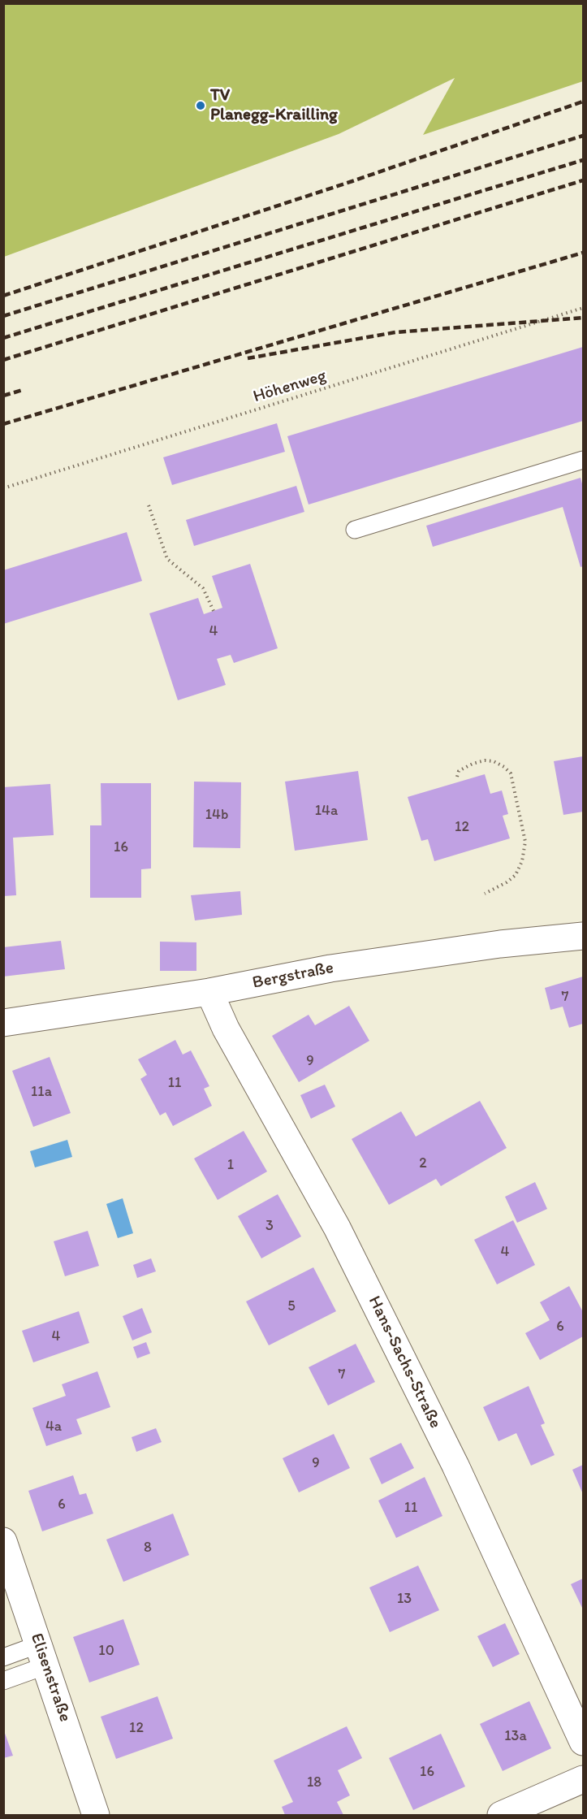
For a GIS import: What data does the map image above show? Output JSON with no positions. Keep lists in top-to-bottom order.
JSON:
{
  "streets": {
    "street": ["Bergstraße", "Hans-Sachs-Straße", "Elisenstraße"],
    "path": ["Höhenweg"]
  },
  "crossings": [
    ["Bergstraße", "Hans-Sachs-Straße"]
  ],
  "places": ["TV Planegg-Krailling"],
  "house_numbers": [
    "4",
    "14a",
    "14b",
    "12",
    "16",
    "7",
    "9",
    "11",
    "11a",
    "2",
    "1",
    "3",
    "4",
    "5",
    "6",
    "4",
    "7",
    "4a",
    "9",
    "6",
    "11",
    "8",
    "13",
    "10",
    "12",
    "13a",
    "16",
    "18"
  ]
}
